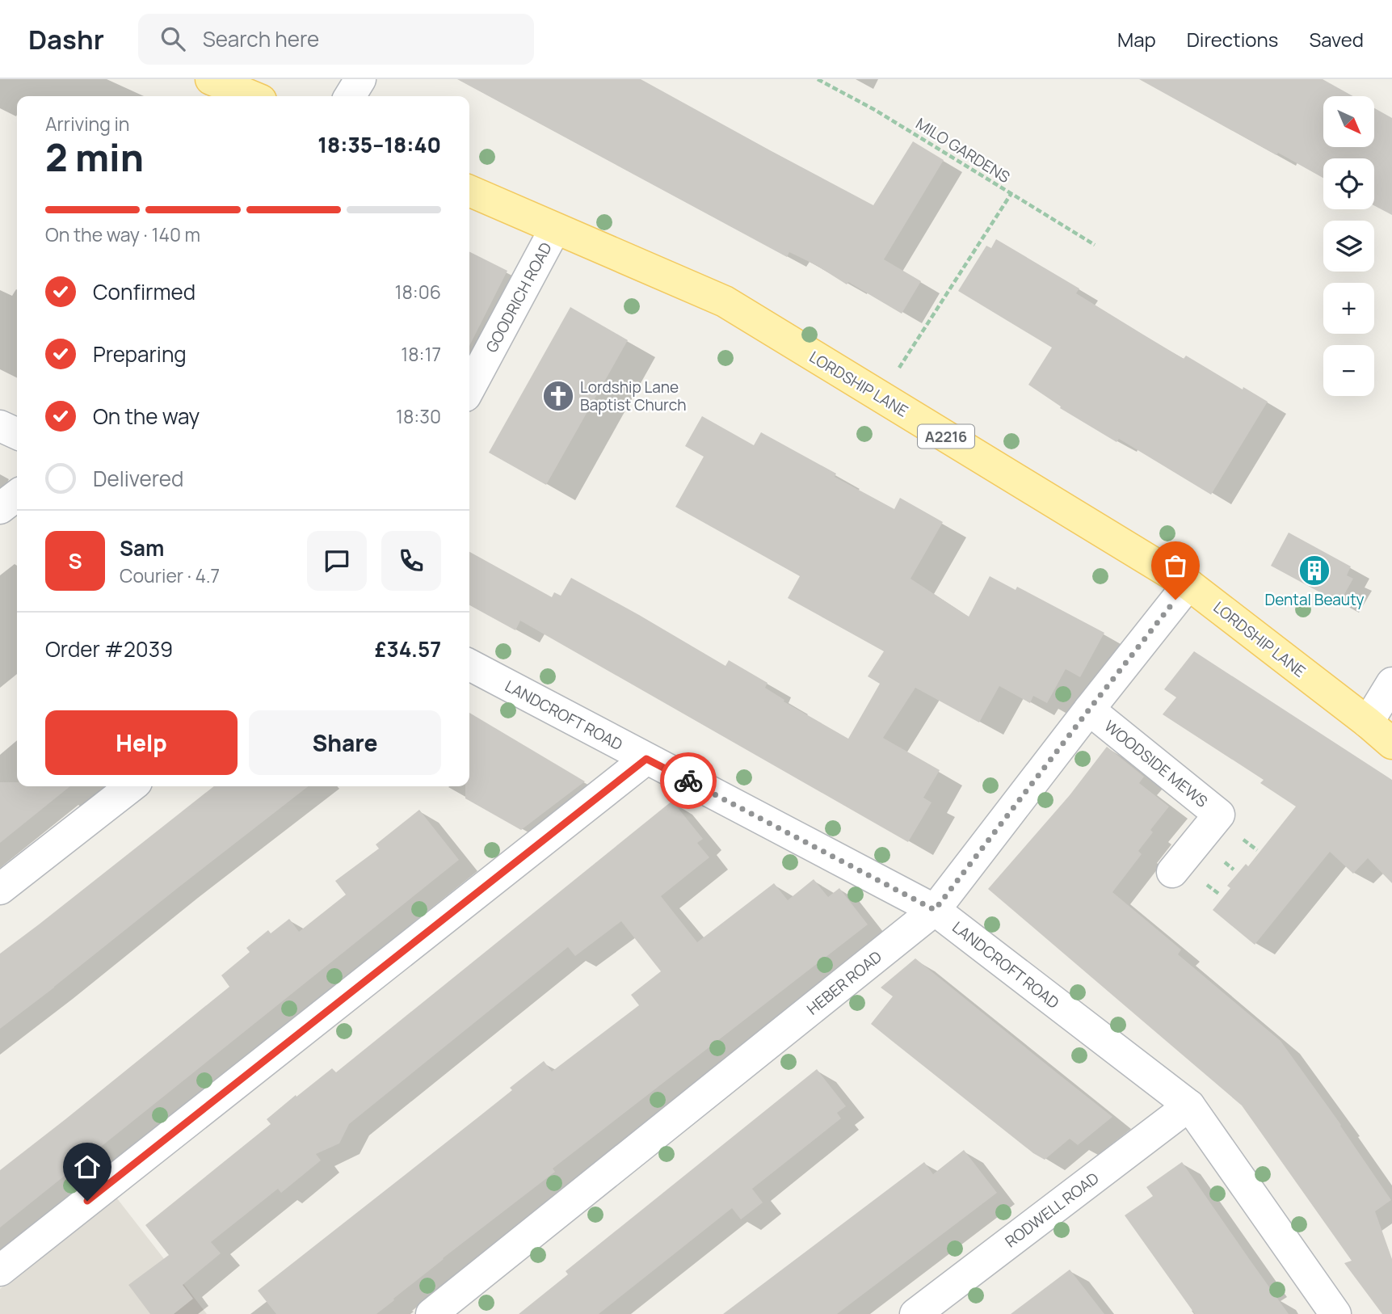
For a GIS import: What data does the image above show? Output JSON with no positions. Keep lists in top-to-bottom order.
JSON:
{
  "streets": {
    "main road": ["LORDSHIP LANE", "A2216"],
    "street": [
      "GOODRICH ROAD",
      "LANDCROFT ROAD",
      "WOODSIDE MEWS",
      "HEBER ROAD",
      "RODWELL ROAD"
    ],
    "path": ["MILO GARDENS"]
  },
  "crossings": [
    ["GOODRICH ROAD", "LORDSHIP LANE"],
    ["LORDSHIP LANE", "HEBER ROAD"],
    ["LANDCROFT ROAD", "HEBER ROAD"],
    ["LANDCROFT ROAD", "RODWELL ROAD"],
    ["WOODSIDE MEWS", "HEBER ROAD"]
  ],
  "places": {
    "church": ["Lordship Lane Baptist Church"],
    "building": ["Dental Beauty"]
  },
  "north": "bottom right",
  "page": {
    "header": "Dashr",
    "search": "Search here",
    "nav": ["Map", "Directions", "Saved"],
    "map_buttons": ["+", "−"],
    "heading": ["2 min", "Arriving in", "18:35–18:40"],
    "panel": [
      "Sam",
      "Courier · 4.7",
      "Order #2039",
      "£34.57"
    ],
    "bar": "On the way · 140 m",
    "list": [
      ["Confirmed", "18:06"],
      ["Preparing", "18:17"],
      ["On the way", "18:30"],
      "Delivered"
    ],
    "round": "S",
    "buttons": ["Help", "Share"]
  }
}
